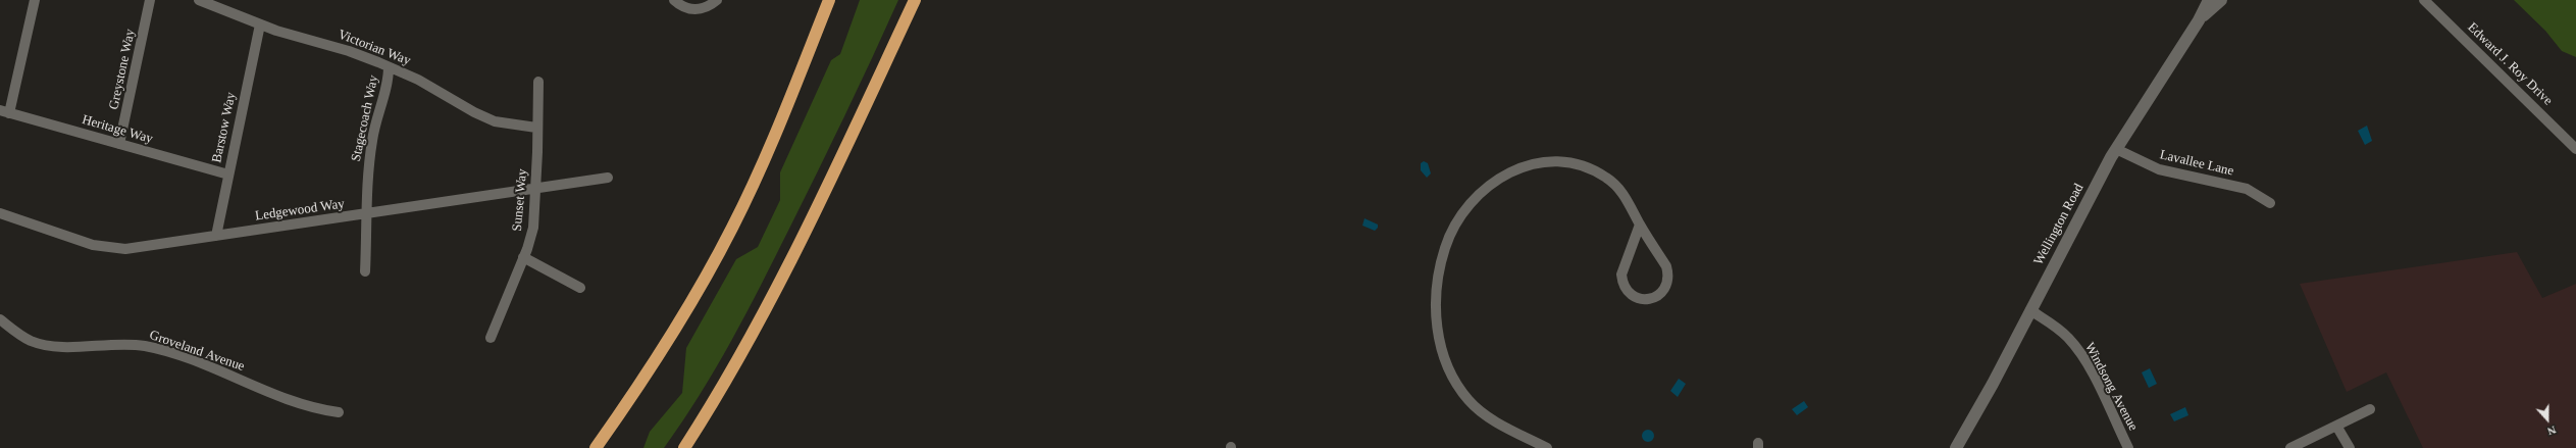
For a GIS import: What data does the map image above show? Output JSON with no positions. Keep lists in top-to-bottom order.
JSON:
{
  "streets": {
    "main road": ["Wellington Road"],
    "street": [
      "Victorian Way",
      "Edward J. Roy Drive",
      "Greystone Way",
      "Stagecoach Way",
      "Barstow Way",
      "Heritage Way",
      "Lavallee Lane",
      "Sunset Way",
      "Ledgewood Way",
      "Groveland Avenue",
      "Windsong Avenue"
    ]
  },
  "crossings": [
    ["Victorian Way", "Stagecoach Way"],
    ["Victorian Way", "Barstow Way"],
    ["Victorian Way", "Sunset Way"],
    ["Greystone Way", "Heritage Way"],
    ["Stagecoach Way", "Ledgewood Way"],
    ["Barstow Way", "Heritage Way"],
    ["Barstow Way", "Ledgewood Way"],
    ["Lavallee Lane", "Wellington Road"],
    ["Sunset Way", "Ledgewood Way"],
    ["Wellington Road", "Windsong Avenue"]
  ],
  "north": "bottom"
}
